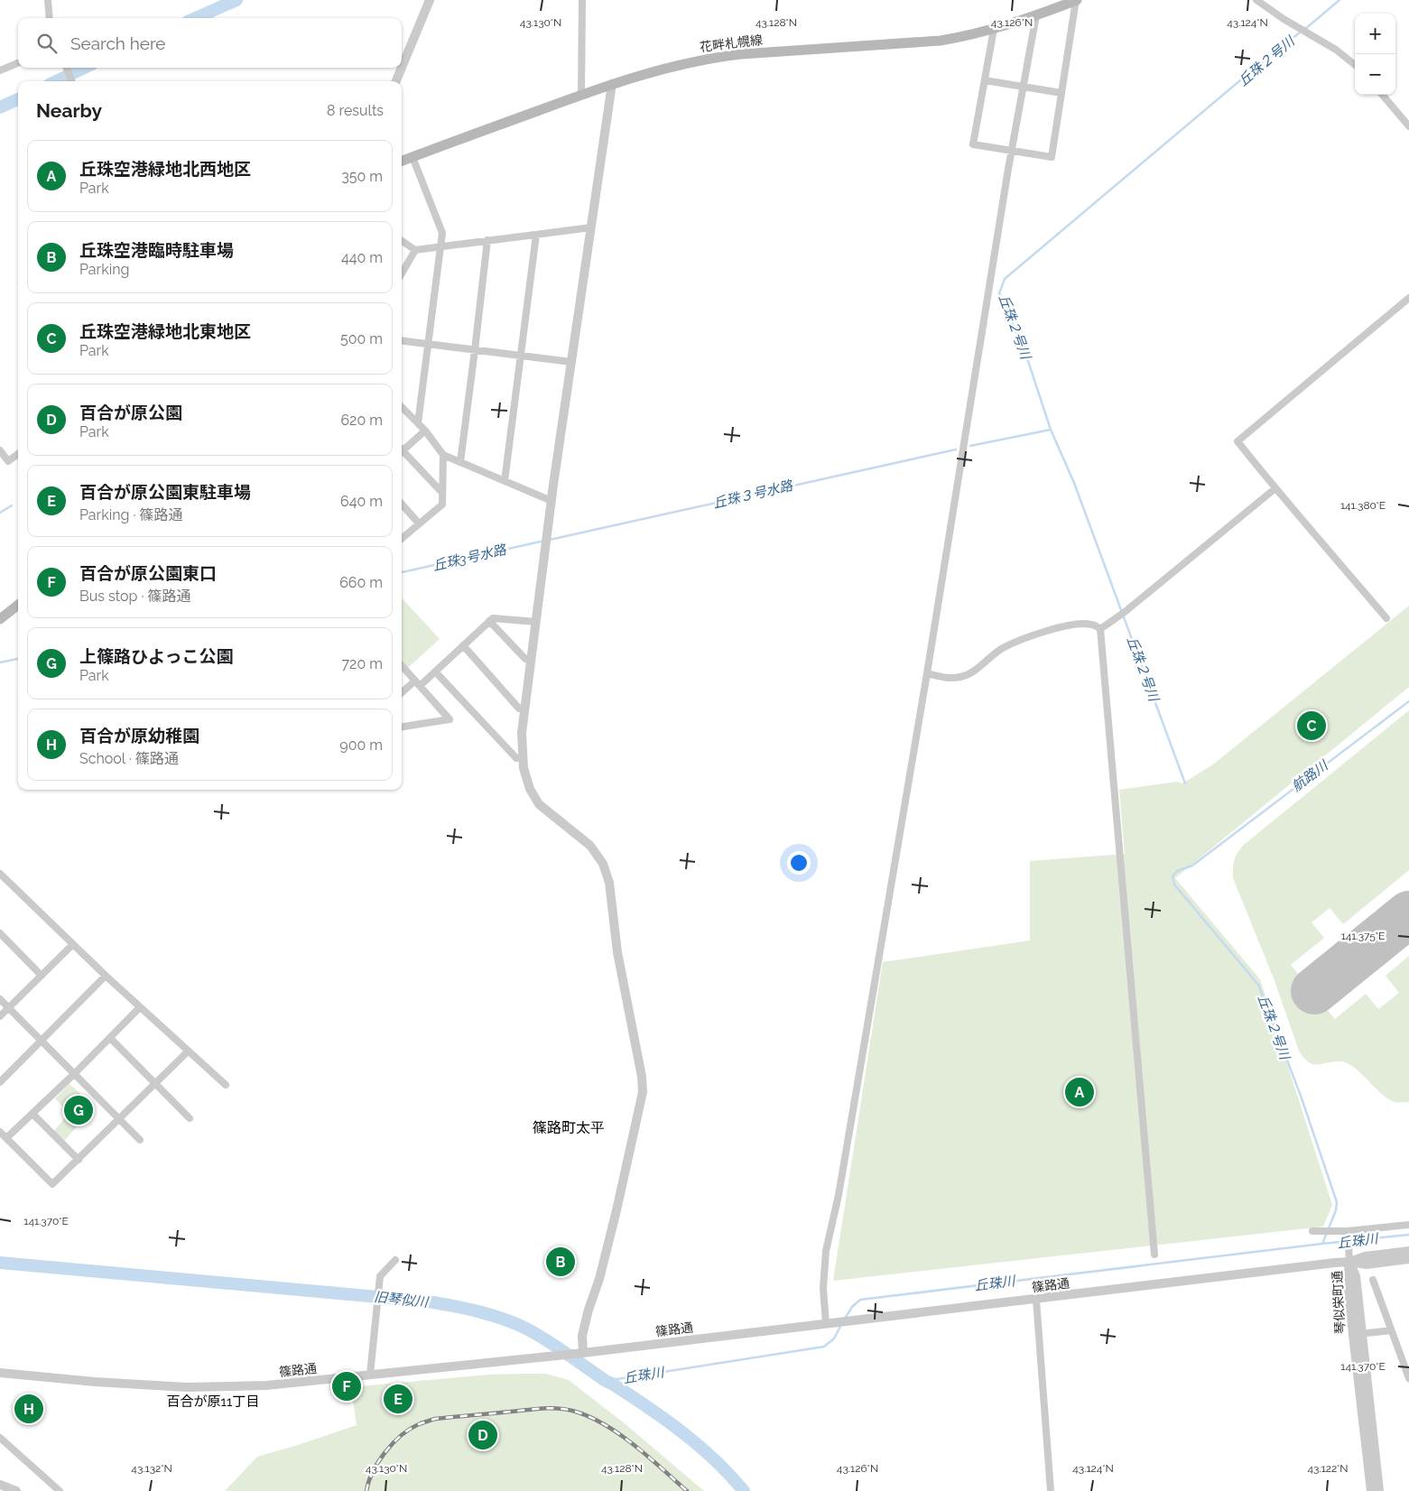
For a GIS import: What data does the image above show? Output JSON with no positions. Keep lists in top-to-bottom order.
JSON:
{
  "streets": {
    "main road": ["花畔札幌線"],
    "street": ["篠路通", "琴似栄町通"]
  },
  "crossings": [
    ["篠路通", "琴似栄町通"]
  ],
  "districts": ["篠路町太平", "百合が原11丁目"],
  "water": [
    "丘珠２号川",
    "丘珠３号水路",
    "丘珠3号水路",
    "航路川",
    "丘珠川",
    "旧琴似川"
  ],
  "page": {
    "map_buttons": ["+", "−"],
    "search": "Search here",
    "heading": ["Nearby", "8 results"],
    "list": [
      {
        "mark": "A",
        "name": "丘珠空港緑地北西地区",
        "note": "Park",
        "value": "350 m"
      },
      {
        "mark": "B",
        "name": "丘珠空港臨時駐車場",
        "note": "Parking",
        "value": "440 m"
      },
      {
        "mark": "C",
        "name": "丘珠空港緑地北東地区",
        "note": "Park",
        "value": "500 m"
      },
      {
        "mark": "D",
        "name": "百合が原公園",
        "note": "Park",
        "value": "620 m"
      },
      {
        "mark": "E",
        "name": "百合が原公園東駐車場",
        "note": "Parking · 篠路通",
        "value": "640 m"
      },
      {
        "mark": "F",
        "name": "百合が原公園東口",
        "note": "Bus stop · 篠路通",
        "value": "660 m"
      },
      {
        "mark": "G",
        "name": "上篠路ひよっこ公園",
        "note": "Park",
        "value": "720 m"
      },
      {
        "mark": "H",
        "name": "百合が原幼稚園",
        "note": "School · 篠路通",
        "value": "900 m"
      }
    ],
    "pins": [
      "C",
      "A",
      "G",
      "B",
      "F",
      "E",
      "H",
      "D"
    ]
  },
  "coordinates": [
    "43.130°N",
    "43.128°N",
    "43.126°N",
    "43.124°N",
    "141.380°E",
    "141.375°E",
    "141.370°E",
    "43.132°N",
    "43.122°N"
  ]
}
